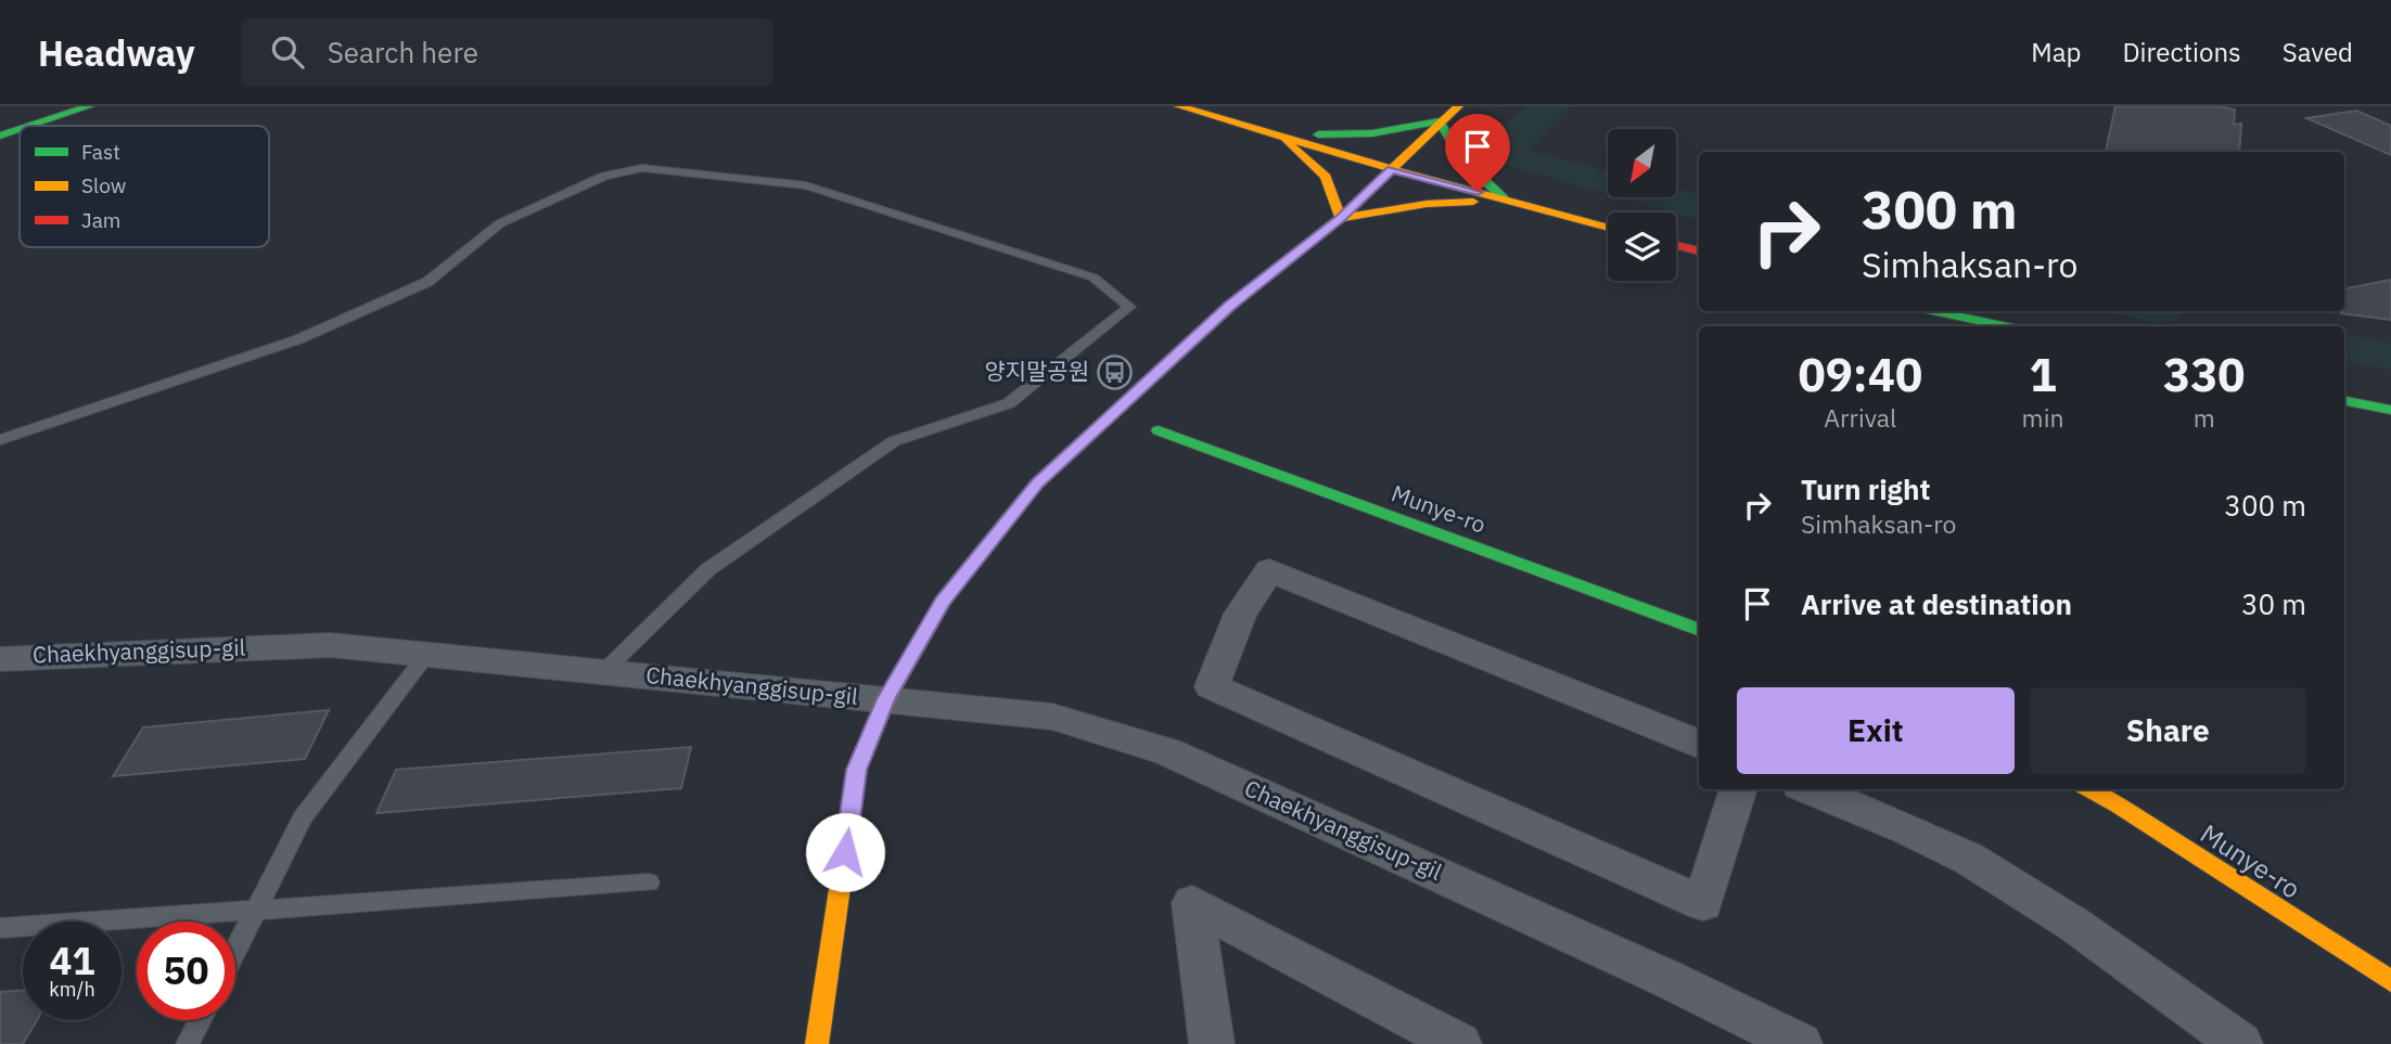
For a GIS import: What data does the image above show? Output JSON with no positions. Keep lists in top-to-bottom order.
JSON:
{
  "streets": {
    "street": ["Munye-ro", "Chaekhyanggisup-gil"]
  },
  "places": {
    "bus stop": ["양지말공원"]
  },
  "legend": ["Fast", "Slow", "Jam"],
  "north": "bottom left",
  "page": {
    "header": "Headway",
    "search": "Search here",
    "nav": ["Map", "Directions", "Saved"],
    "turn": ["300 m", "Simhaksan-ro"],
    "eta": [
      "09:40",
      "Arrival",
      "1",
      "min",
      "330",
      "m"
    ],
    "list": [
      {
        "name": "Turn right",
        "note": "Simhaksan-ro",
        "value": "300 m"
      },
      {
        "name": "Arrive at destination",
        "value": "30 m"
      }
    ],
    "buttons": ["Exit", "Share"],
    "speed": "41 km/h",
    "limit": "50"
  }
}
